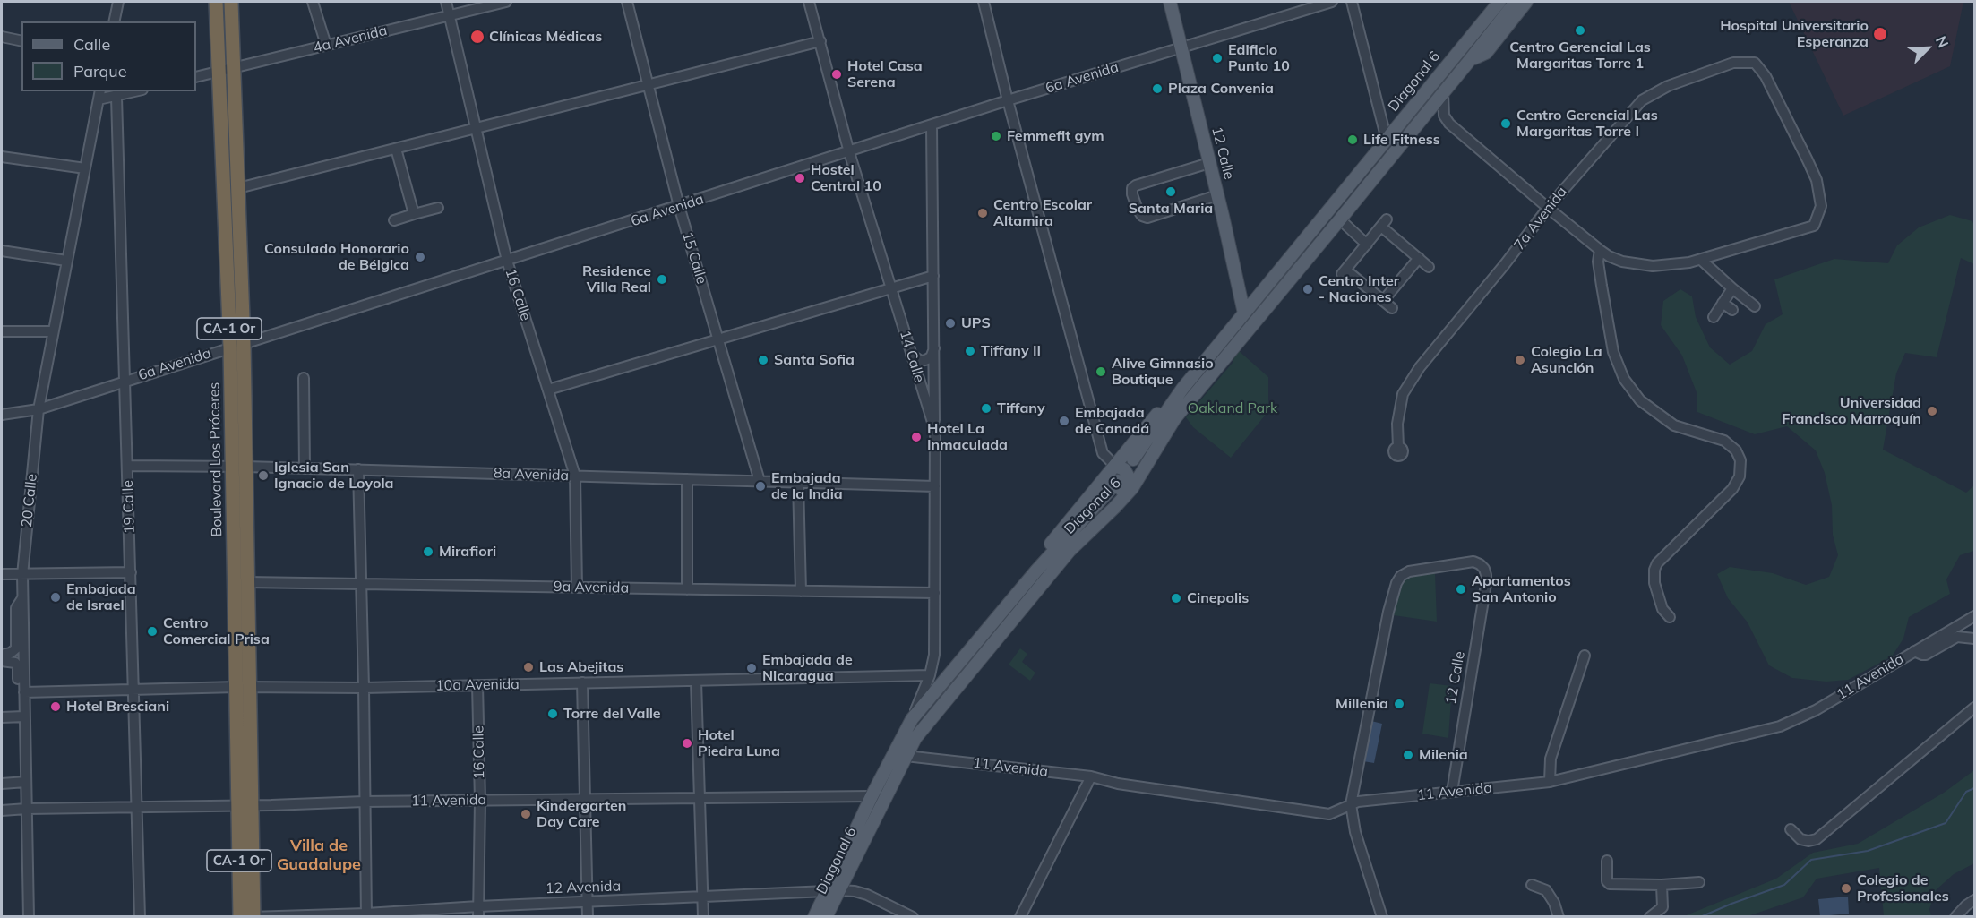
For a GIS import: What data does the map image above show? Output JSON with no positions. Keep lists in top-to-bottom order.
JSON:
{
  "streets": {
    "highway": ["CA-1 Or", "Boulevard Los Próceres"],
    "main road": ["Diagonal 6", "12 Calle"],
    "street": [
      "4a Avenida",
      "6a Avenida",
      "7a Avenida",
      "15 Calle",
      "16 Calle",
      "14 Calle",
      "8a Avenida",
      "20 Calle",
      "19 Calle",
      "9a Avenida",
      "11 Avenida",
      "10a Avenida",
      "12 Avenida"
    ]
  },
  "crossings": [
    ["4a Avenida", "16 Calle"],
    ["4a Avenida", "Boulevard Los Próceres"],
    ["6a Avenida", "12 Calle"],
    ["6a Avenida", "15 Calle"],
    ["6a Avenida", "16 Calle"],
    ["6a Avenida", "14 Calle"],
    ["6a Avenida", "Boulevard Los Próceres"],
    ["6a Avenida", "20 Calle"],
    ["6a Avenida", "19 Calle"],
    ["Diagonal 6", "12 Calle"],
    ["Diagonal 6", "14 Calle"],
    ["Diagonal 6", "11 Avenida"],
    ["Diagonal 6", "12 Avenida"],
    ["12 Calle", "11 Avenida"],
    ["15 Calle", "8a Avenida"],
    ["16 Calle", "8a Avenida"],
    ["16 Calle", "9a Avenida"],
    ["16 Calle", "11 Avenida"],
    ["16 Calle", "10a Avenida"],
    ["16 Calle", "12 Avenida"],
    ["14 Calle", "8a Avenida"],
    ["14 Calle", "9a Avenida"],
    ["14 Calle", "10a Avenida"],
    ["Boulevard Los Próceres", "8a Avenida"],
    ["Boulevard Los Próceres", "9a Avenida"],
    ["Boulevard Los Próceres", "11 Avenida"],
    ["Boulevard Los Próceres", "10a Avenida"],
    ["Boulevard Los Próceres", "12 Avenida"],
    ["8a Avenida", "19 Calle"],
    ["20 Calle", "11 Avenida"],
    ["20 Calle", "10a Avenida"],
    ["19 Calle", "11 Avenida"],
    ["19 Calle", "10a Avenida"]
  ],
  "districts": ["Villa de Guadalupe"],
  "parks": ["Oakland Park"],
  "places": [
    "Centro Gerencial Las Margaritas Torre 1",
    "Hospital Universitario Esperanza",
    "Clínicas Médicas",
    "Edificio Punto 10",
    "Hotel Casa Serena",
    "Plaza Convenia",
    "Centro Gerencial Las Margaritas Torre I",
    "Femmefit gym",
    "Life Fitness",
    "Hostel Central 10",
    "Santa Maria",
    "Centro Escolar Altamira",
    "Consulado Honorario de Bélgica",
    "Residence Villa Real",
    "Centro Inter - Naciones",
    "UPS",
    "Tiffany II",
    "Santa Sofia",
    "Colegio La Asunción",
    "Alive Gimnasio Boutique",
    "Tiffany",
    "Universidad Francisco Marroquín",
    "Embajada de Canadá",
    "Hotel La Inmaculada",
    "Iglesia San Ignacio de Loyola",
    "Embajada de la India",
    "Mirafiori",
    "Apartamentos San Antonio",
    "Embajada de Israel",
    "Cinepolis",
    "Centro Comercial Prisa",
    "Las Abejitas",
    "Embajada de Nicaragua",
    "Millenia",
    "Hotel Bresciani",
    "Torre del Valle",
    "Hotel Piedra Luna",
    "Milenia",
    "Kindergarten Day Care",
    "Colegio de Profesionales"
  ],
  "legend": ["Calle", "Parque"],
  "north": "top right"
}
